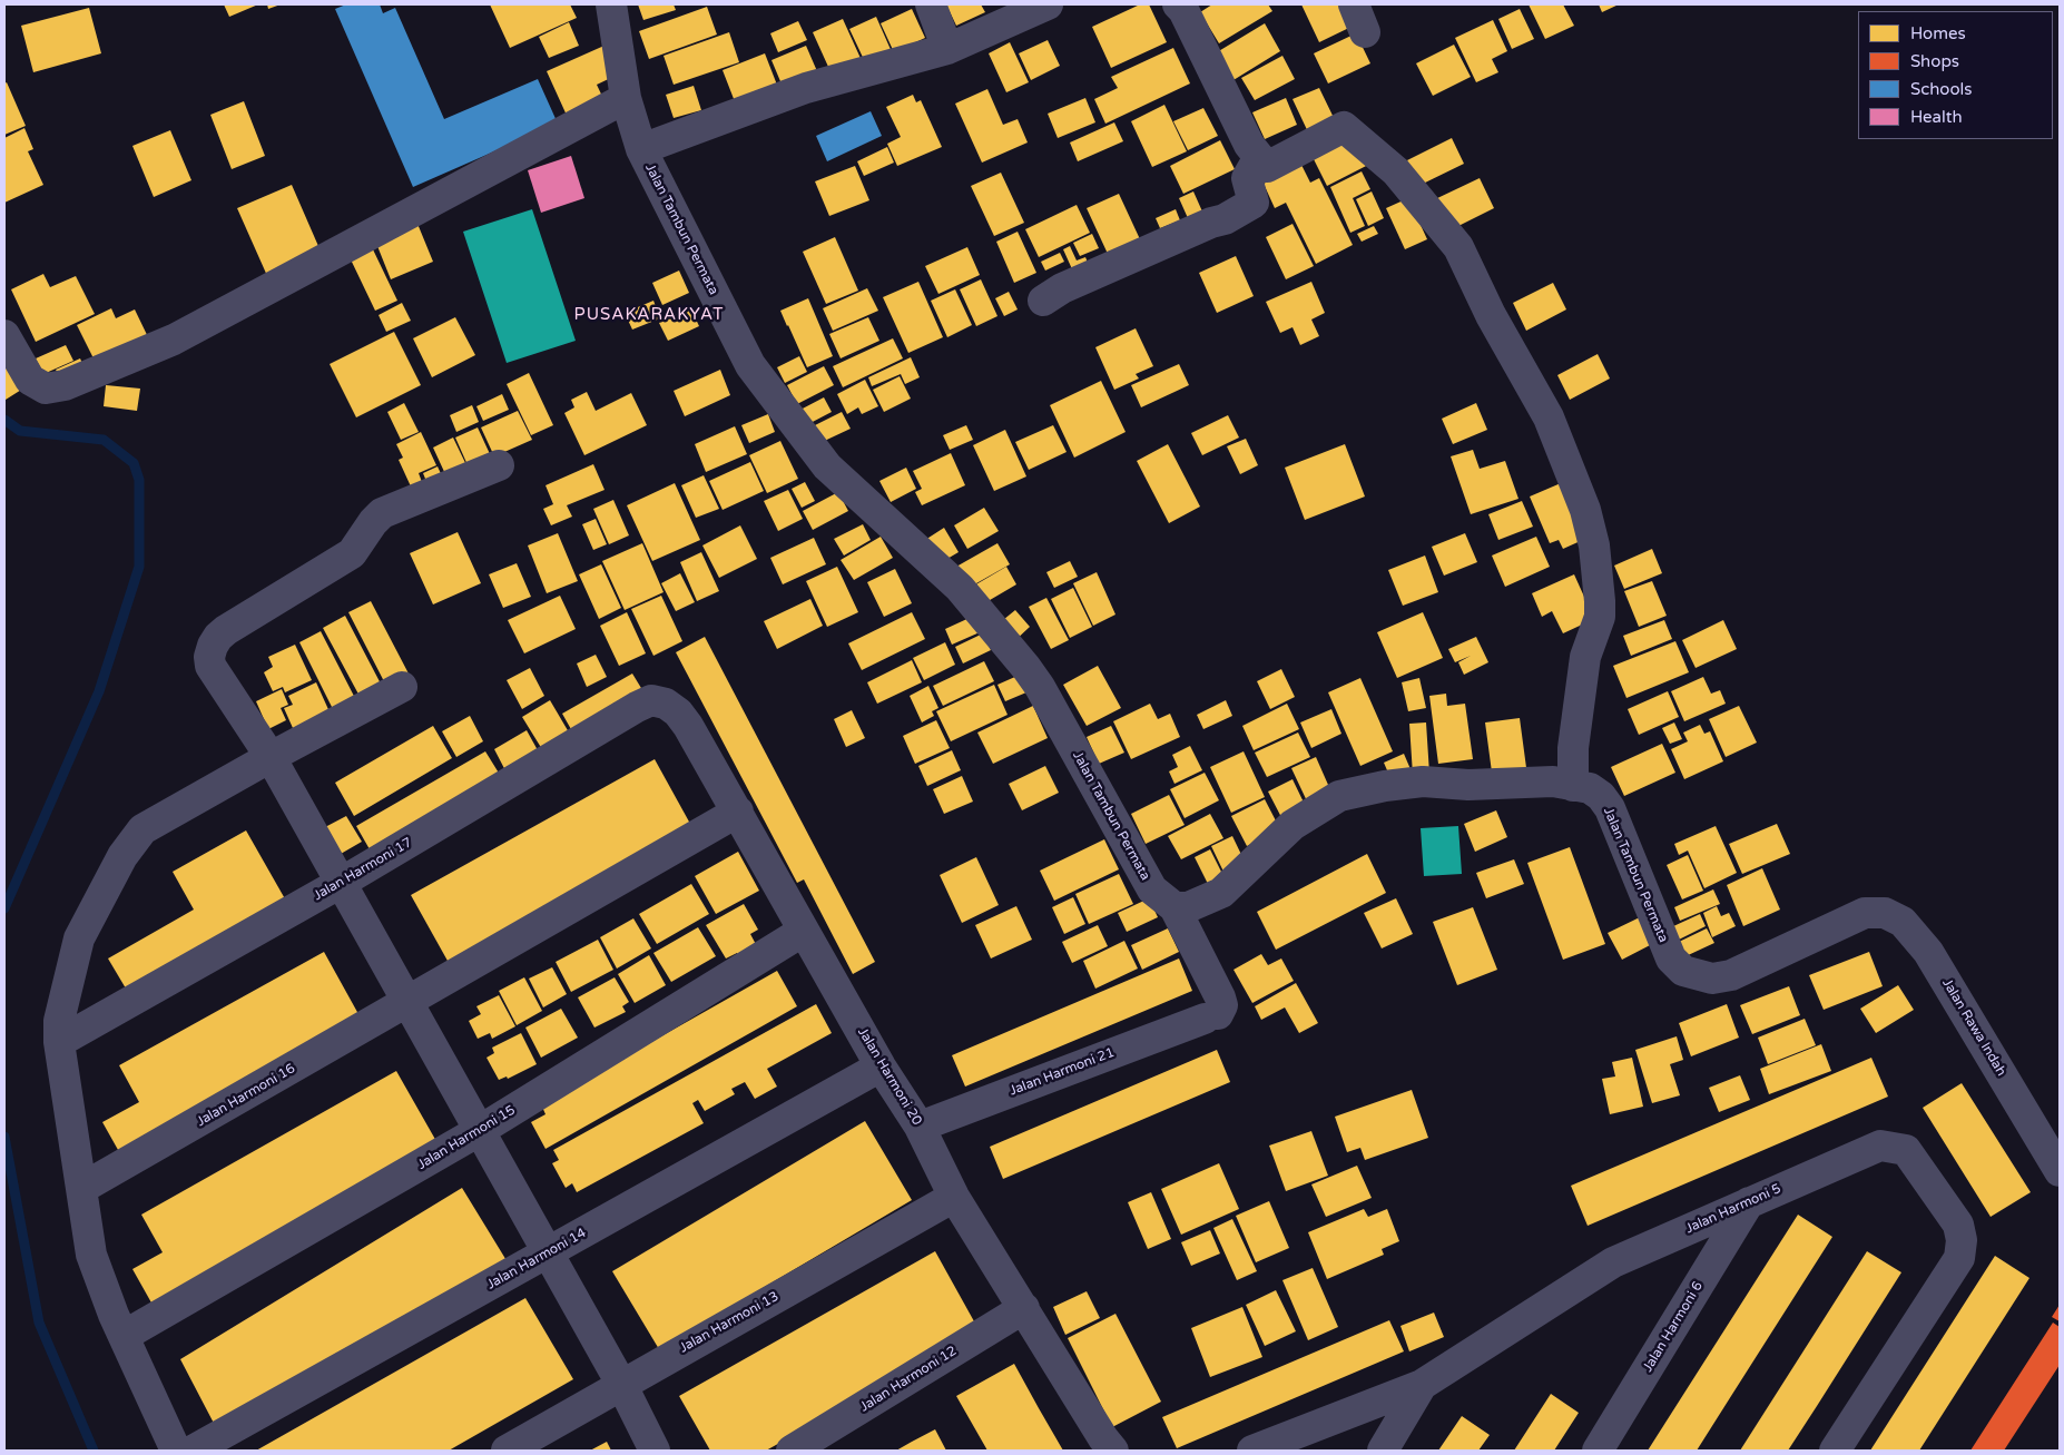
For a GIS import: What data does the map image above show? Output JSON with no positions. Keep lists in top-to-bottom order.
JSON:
{
  "streets": {
    "street": [
      "Jalan Tambun Permata",
      "Jalan Harmoni 17",
      "Jalan Rawa Indah",
      "Jalan Harmoni 21",
      "Jalan Harmoni 20",
      "Jalan Harmoni 16",
      "Jalan Harmoni 15",
      "Jalan Harmoni 5",
      "Jalan Harmoni 14",
      "Jalan Harmoni 13",
      "Jalan Harmoni 6",
      "Jalan Harmoni 12"
    ]
  },
  "crossings": [
    ["Jalan Tambun Permata", "Jalan Rawa Indah"],
    ["Jalan Tambun Permata", "Jalan Harmoni 21"],
    ["Jalan Harmoni 17", "Jalan Harmoni 20"],
    ["Jalan Harmoni 21", "Jalan Harmoni 20"],
    ["Jalan Harmoni 20", "Jalan Harmoni 16"],
    ["Jalan Harmoni 20", "Jalan Harmoni 15"],
    ["Jalan Harmoni 20", "Jalan Harmoni 14"],
    ["Jalan Harmoni 20", "Jalan Harmoni 13"],
    ["Jalan Harmoni 20", "Jalan Harmoni 12"],
    ["Jalan Harmoni 5", "Jalan Harmoni 6"]
  ],
  "districts": ["PUSAKARAKYAT"],
  "legend": [
    "Homes",
    "Shops",
    "Schools",
    "Health"
  ]
}
